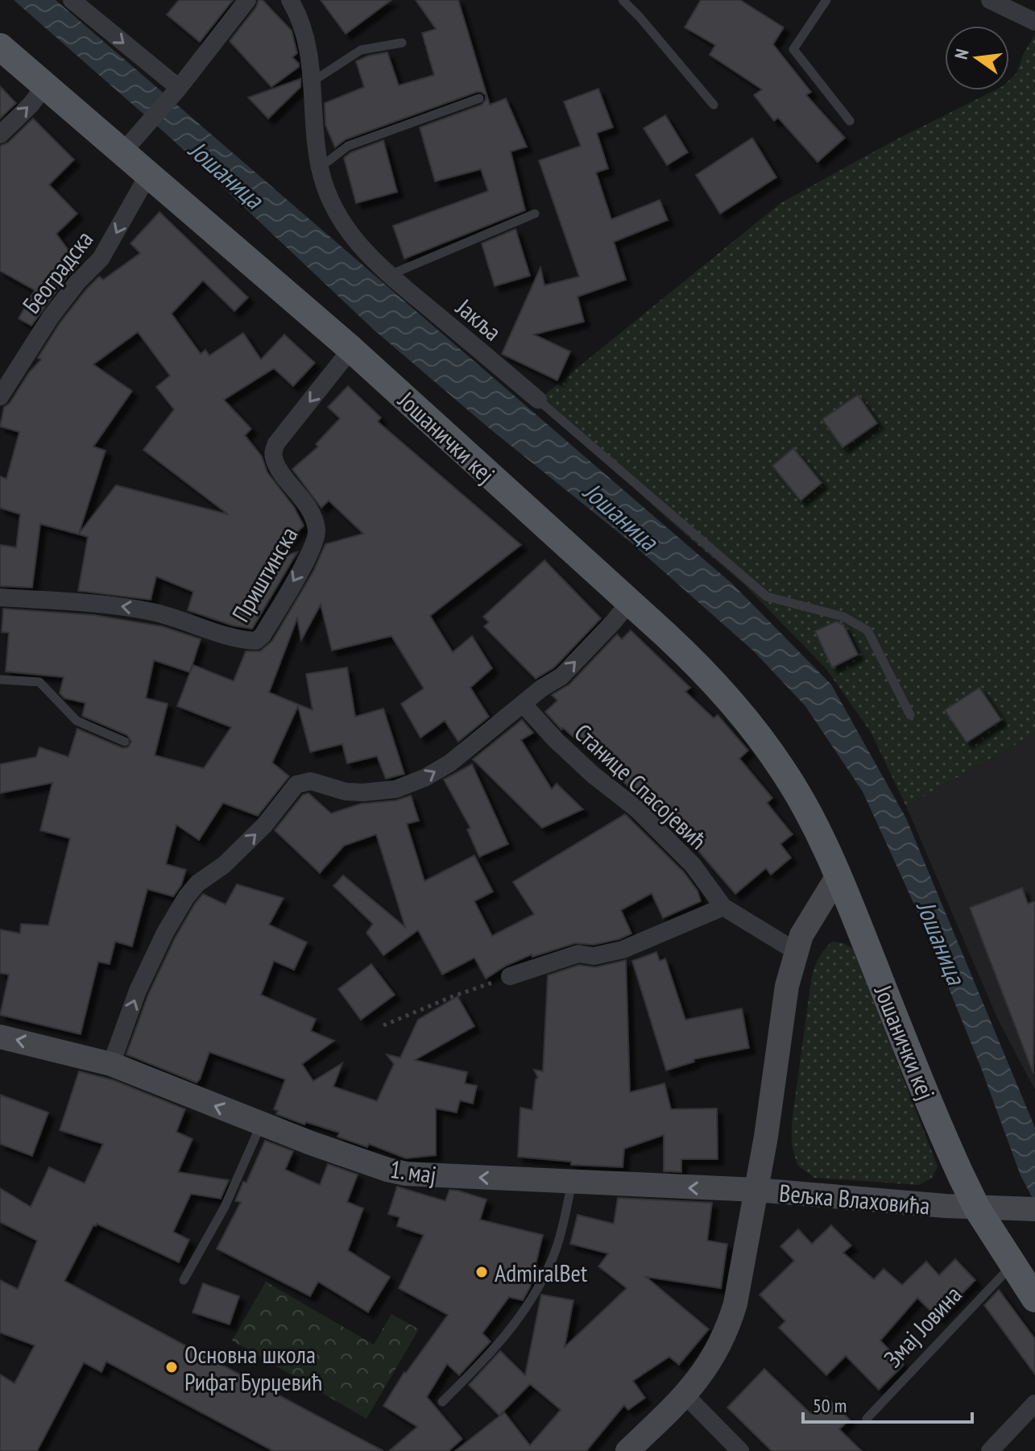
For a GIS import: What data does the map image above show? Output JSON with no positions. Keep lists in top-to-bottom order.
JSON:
{
  "streets": {
    "main road": ["Јошанички кеј"],
    "street": [
      "Београдска",
      "Јакља",
      "Приштинска",
      "Станице Спасојевић",
      "1. мај",
      "Вељка Влаховића"
    ],
    "lane": ["Змај Јовина"]
  },
  "crossings": [
    ["Београдска", "Јошанички кеј"],
    ["Јошанички кеј", "Приштинска"],
    ["Јошанички кеј", "Вељка Влаховића"],
    ["Јошанички кеј", "Змај Јовина"],
    ["1. мај", "Вељка Влаховића"]
  ],
  "one_way": ["Београдска", "1. мај"],
  "water": ["Јошаница"],
  "places": ["AdmiralBet", "Основна школа Рифат Бурџевић"],
  "scale_bar": "50 m",
  "north": "left"
}
